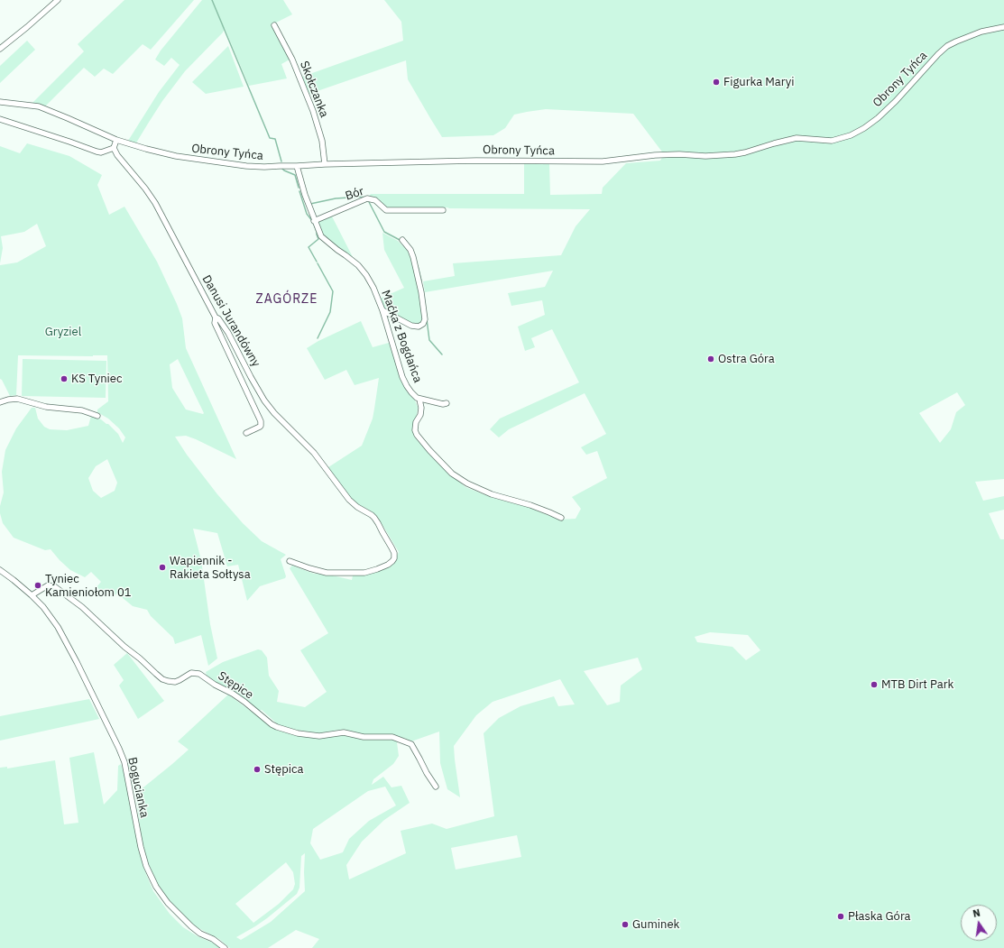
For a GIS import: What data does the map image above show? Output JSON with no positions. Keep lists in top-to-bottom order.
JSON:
{
  "streets": {
    "street": [
      "Obrony Tyńca",
      "Skołczanka",
      "Bór",
      "Danusi Jurandówny",
      "Maćka z Bogdańca",
      "Stępice",
      "Bogucianka"
    ]
  },
  "crossings": [
    ["Obrony Tyńca", "Skołczanka"],
    ["Obrony Tyńca", "Maćka z Bogdańca"],
    ["Bór", "Maćka z Bogdańca"],
    ["Stępice", "Bogucianka"]
  ],
  "districts": ["ZAGÓRZE"],
  "parks": ["Gryziel"],
  "places": [
    "Figurka Maryi",
    "Ostra Góra",
    "KS Tyniec",
    "Wapiennik - Rakieta Sołtysa",
    "Tyniec Kamieniołom 01",
    "MTB Dirt Park",
    "Stępica",
    "Płaska Góra",
    "Guminek"
  ],
  "north": "top"
}
